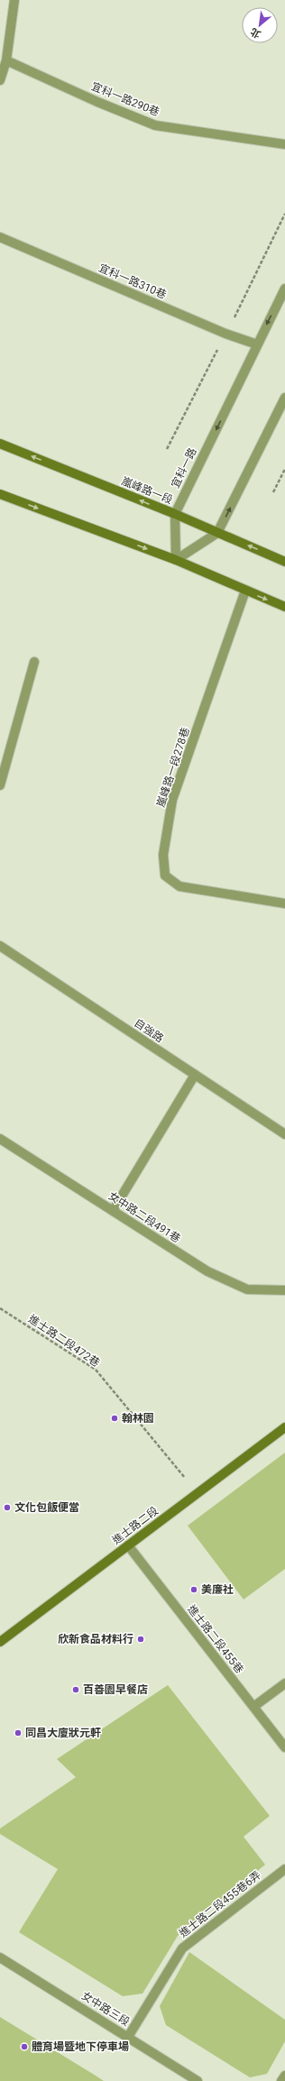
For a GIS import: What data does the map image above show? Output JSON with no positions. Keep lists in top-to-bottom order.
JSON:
{
  "streets": {
    "main road": ["嵐峰路一段", "進士路二段"],
    "street": [
      "宜科一路290巷",
      "宜科一路310巷",
      "宜科一路",
      "嵐峰路一段278巷",
      "自強路",
      "女中路二段491巷",
      "進士路二段455巷",
      "進士路二段455巷6弄",
      "女中路三段"
    ],
    "path": ["進士路二段472巷"]
  },
  "crossings": [
    ["宜科一路310巷", "宜科一路"],
    ["宜科一路", "嵐峰路一段"],
    ["進士路二段472巷", "進士路二段"],
    ["進士路二段", "進士路二段455巷"],
    ["進士路二段455巷6弄", "女中路三段"]
  ],
  "places": [
    "翰林園",
    "文化包飯便當",
    "美廉社",
    "欣新食品材料行",
    "百善園早餐店",
    "同昌大廈狀元軒",
    "體育場暨地下停車場"
  ],
  "north": "bottom left"
}
